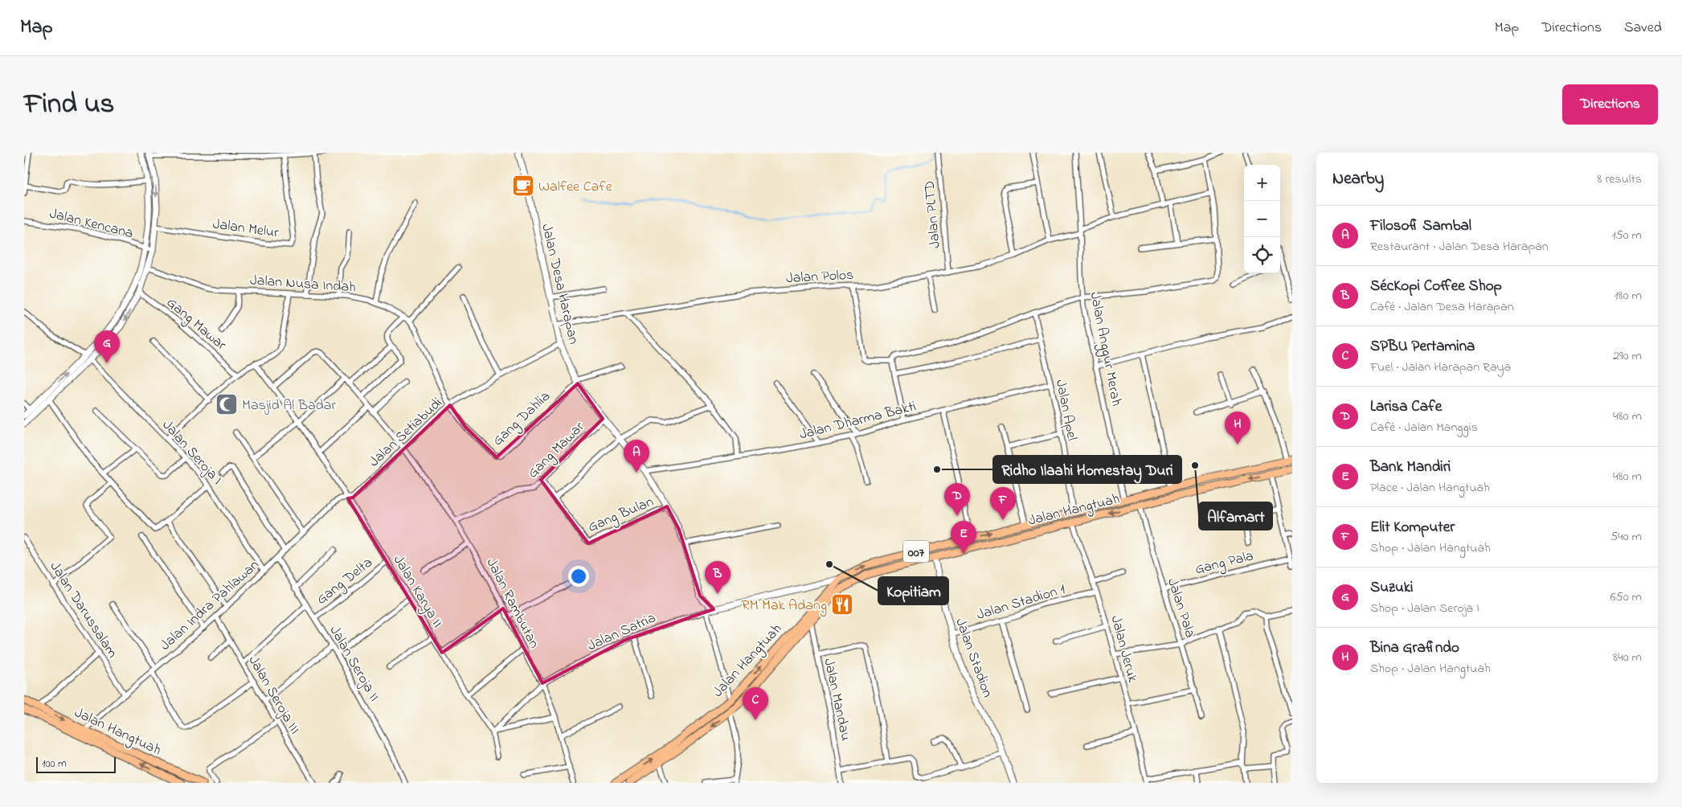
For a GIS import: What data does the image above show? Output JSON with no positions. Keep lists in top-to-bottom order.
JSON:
{
  "streets": {
    "highway": ["Jalan Hangtuah", "007"],
    "street": [
      "Jalan PLTD",
      "Jalan Kencana",
      "Jalan Melur",
      "Jalan Polos",
      "Jalan Nusa Indah",
      "Jalan Desa Harapan",
      "Gang Mawar",
      "Jalan Anggur Merah",
      "Jalan Apel",
      "Gang Dahlia",
      "Jalan Dharma Bakti",
      "Jalan Setiabudi",
      "Jalan Seroja I",
      "Gang Bulan",
      "Gang Pala",
      "Gang Delta",
      "Jalan Karya II",
      "Jalan Stadion 1",
      "Jalan Rambutan",
      "Jalan Indra Pahlawan",
      "Jalan Pala",
      "Jalan Darussalam",
      "Jalan Satria",
      "Jalan Jeruk",
      "Jalan Stadion",
      "Jalan Seroja II",
      "Jalan Seroja III",
      "Jalan Mandau"
    ]
  },
  "crossings": [
    ["Jalan PLTD", "Jalan Polos"],
    ["Jalan Polos", "Jalan Desa Harapan"],
    ["Jalan Polos", "Jalan Anggur Merah"],
    ["Jalan Desa Harapan", "Gang Mawar"],
    ["Jalan Desa Harapan", "Gang Dahlia"],
    ["Jalan Desa Harapan", "Jalan Dharma Bakti"],
    ["Jalan Desa Harapan", "Jalan Setiabudi"],
    ["Jalan Desa Harapan", "Gang Bulan"],
    ["Jalan Desa Harapan", "Jalan Satria"],
    ["Gang Mawar", "Gang Bulan"],
    ["Gang Mawar", "Jalan Rambutan"],
    ["Jalan Anggur Merah", "Jalan Hangtuah"],
    ["Jalan Apel", "Jalan Dharma Bakti"],
    ["Jalan Apel", "Jalan Hangtuah"],
    ["Gang Dahlia", "Jalan Setiabudi"],
    ["Jalan Setiabudi", "Jalan Rambutan"],
    ["Jalan Setiabudi", "Jalan Indra Pahlawan"],
    ["Jalan Seroja I", "Jalan Indra Pahlawan"],
    ["Jalan Hangtuah", "Jalan Indra Pahlawan"],
    ["Jalan Hangtuah", "Jalan Pala"],
    ["Jalan Hangtuah", "Jalan Jeruk"],
    ["Jalan Hangtuah", "Jalan Stadion"],
    ["Jalan Hangtuah", "Jalan Mandau"],
    ["Gang Pala", "Jalan Pala"],
    ["Gang Delta", "Jalan Karya II"],
    ["Gang Delta", "Jalan Seroja II"],
    ["Jalan Karya II", "Jalan Rambutan"],
    ["Jalan Karya II", "Jalan Indra Pahlawan"],
    ["Jalan Karya II", "Jalan Satria"],
    ["Jalan Stadion 1", "Jalan Jeruk"],
    ["Jalan Stadion 1", "Jalan Stadion"],
    ["Jalan Rambutan", "Jalan Satria"],
    ["Jalan Indra Pahlawan", "Jalan Darussalam"],
    ["Jalan Indra Pahlawan", "Jalan Seroja II"],
    ["Jalan Indra Pahlawan", "Jalan Seroja III"]
  ],
  "places": {
    "cafe": ["Walfee Cafe"],
    "mosque": ["Masjid Al Badar"],
    "other": ["Alfamart", "Ridho Ilaahi Homestay Duri", "Kopitiam"],
    "restaurant": ["RM Mak Adang"]
  },
  "scale_bar": "100 m",
  "page": {
    "header": "Map",
    "nav": ["Map", "Directions", "Saved"],
    "title": "Find us",
    "buttons": "Directions",
    "heading": ["Nearby", "8 results"],
    "map_buttons": ["+", "−"],
    "list": [
      {
        "mark": "A",
        "name": "Filosofi Sambal",
        "note": "Restaurant · Jalan Desa Harapan",
        "value": "150 m"
      },
      {
        "mark": "B",
        "name": "SécKopi Coffee Shop",
        "note": "Café · Jalan Desa Harapan",
        "value": "180 m"
      },
      {
        "mark": "C",
        "name": "SPBU Pertamina",
        "note": "Fuel · Jalan Harapan Raya",
        "value": "290 m"
      },
      {
        "mark": "D",
        "name": "Larisa Cafe",
        "note": "Café · Jalan Manggis",
        "value": "480 m"
      },
      {
        "mark": "E",
        "name": "Bank Mandiri",
        "note": "Place · Jalan Hangtuah",
        "value": "480 m"
      },
      {
        "mark": "F",
        "name": "Elit Komputer",
        "note": "Shop · Jalan Hangtuah",
        "value": "540 m"
      },
      {
        "mark": "G",
        "name": "Suzuki",
        "note": "Shop · Jalan Seroja I",
        "value": "650 m"
      },
      {
        "mark": "H",
        "name": "Bina Grafindo",
        "note": "Shop · Jalan Hangtuah",
        "value": "840 m"
      }
    ],
    "pins": [
      "G",
      "H",
      "A",
      "D",
      "F",
      "E",
      "B",
      "C"
    ],
    "scale": "100 m"
  }
}
